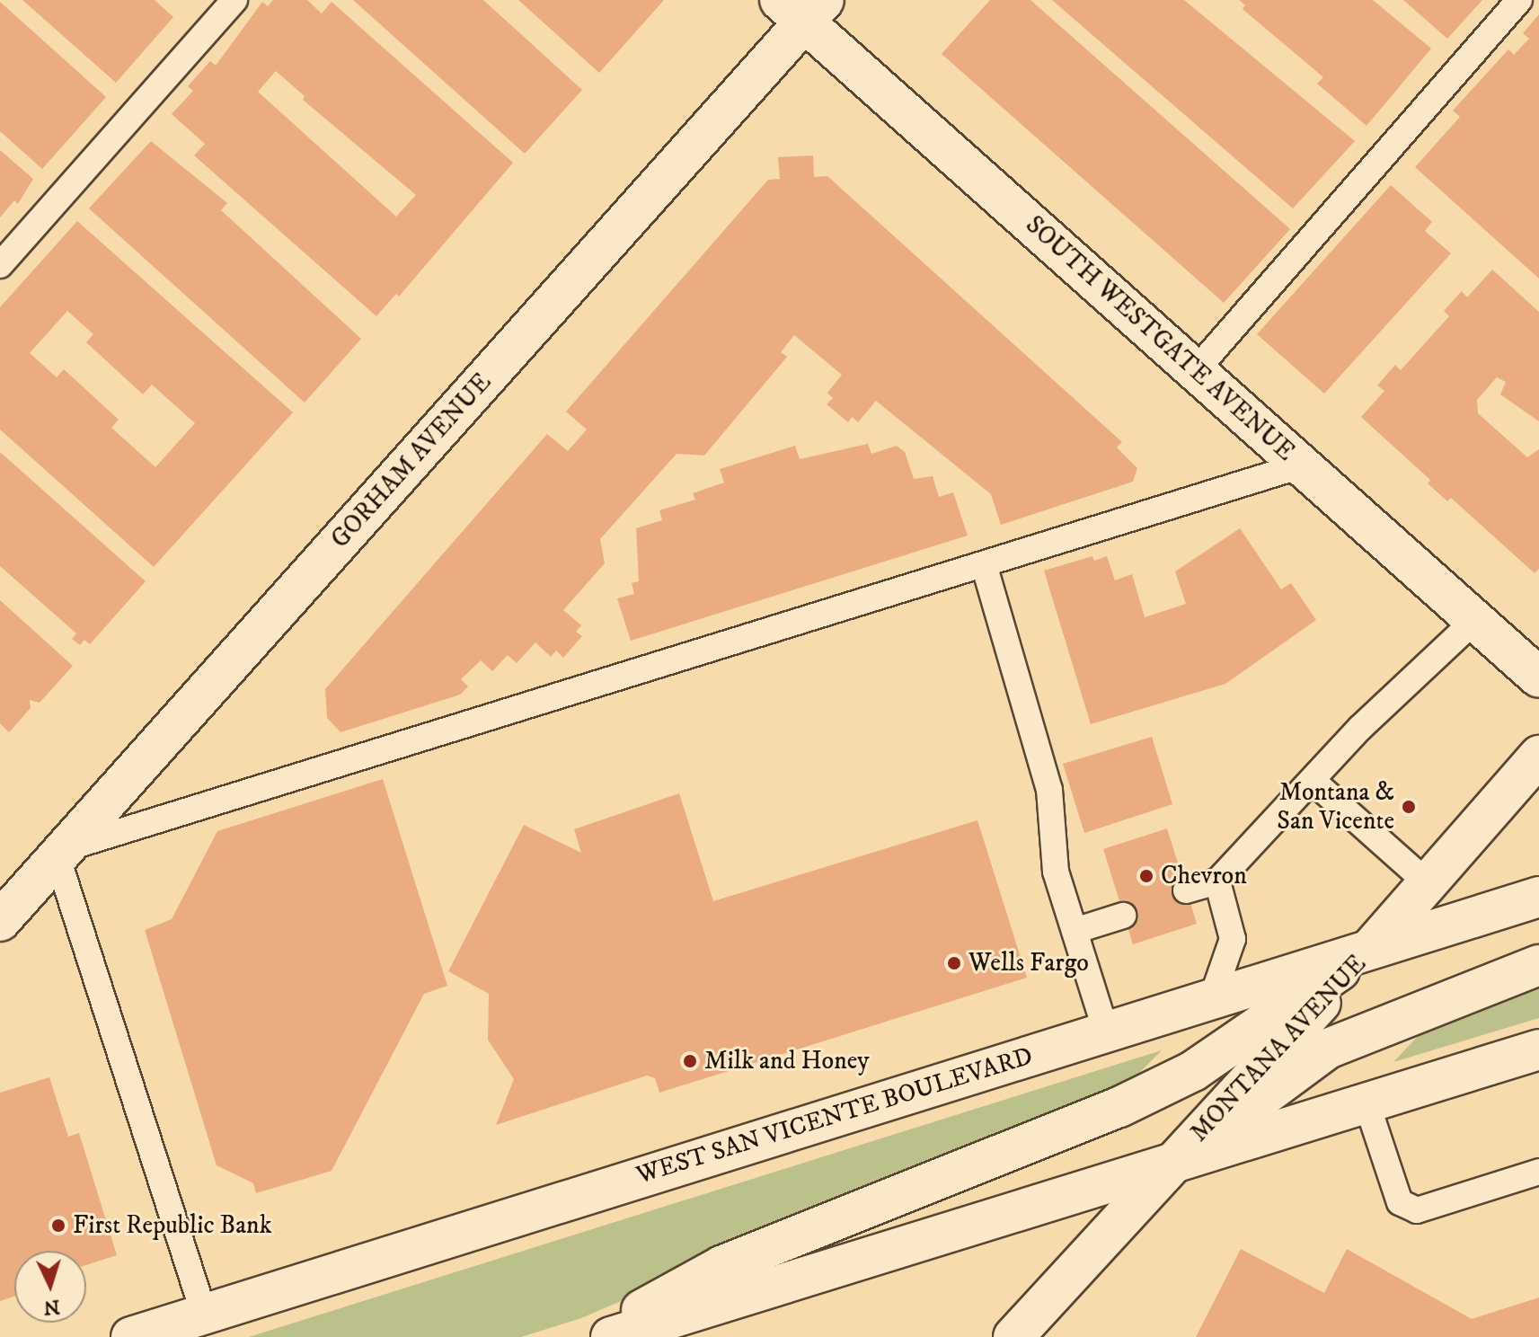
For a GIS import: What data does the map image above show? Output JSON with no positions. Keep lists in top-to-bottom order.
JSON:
{
  "streets": {
    "main road": [
      "SOUTH WESTGATE AVENUE",
      "GORHAM AVENUE",
      "MONTANA AVENUE",
      "WEST SAN VICENTE BOULEVARD"
    ]
  },
  "crossings": [
    ["SOUTH WESTGATE AVENUE", "GORHAM AVENUE"],
    ["MONTANA AVENUE", "WEST SAN VICENTE BOULEVARD"]
  ],
  "places": [
    "Montana & San Vicente",
    "Chevron",
    "Wells Fargo",
    "Milk and Honey",
    "First Republic Bank"
  ],
  "north": "bottom"
}
